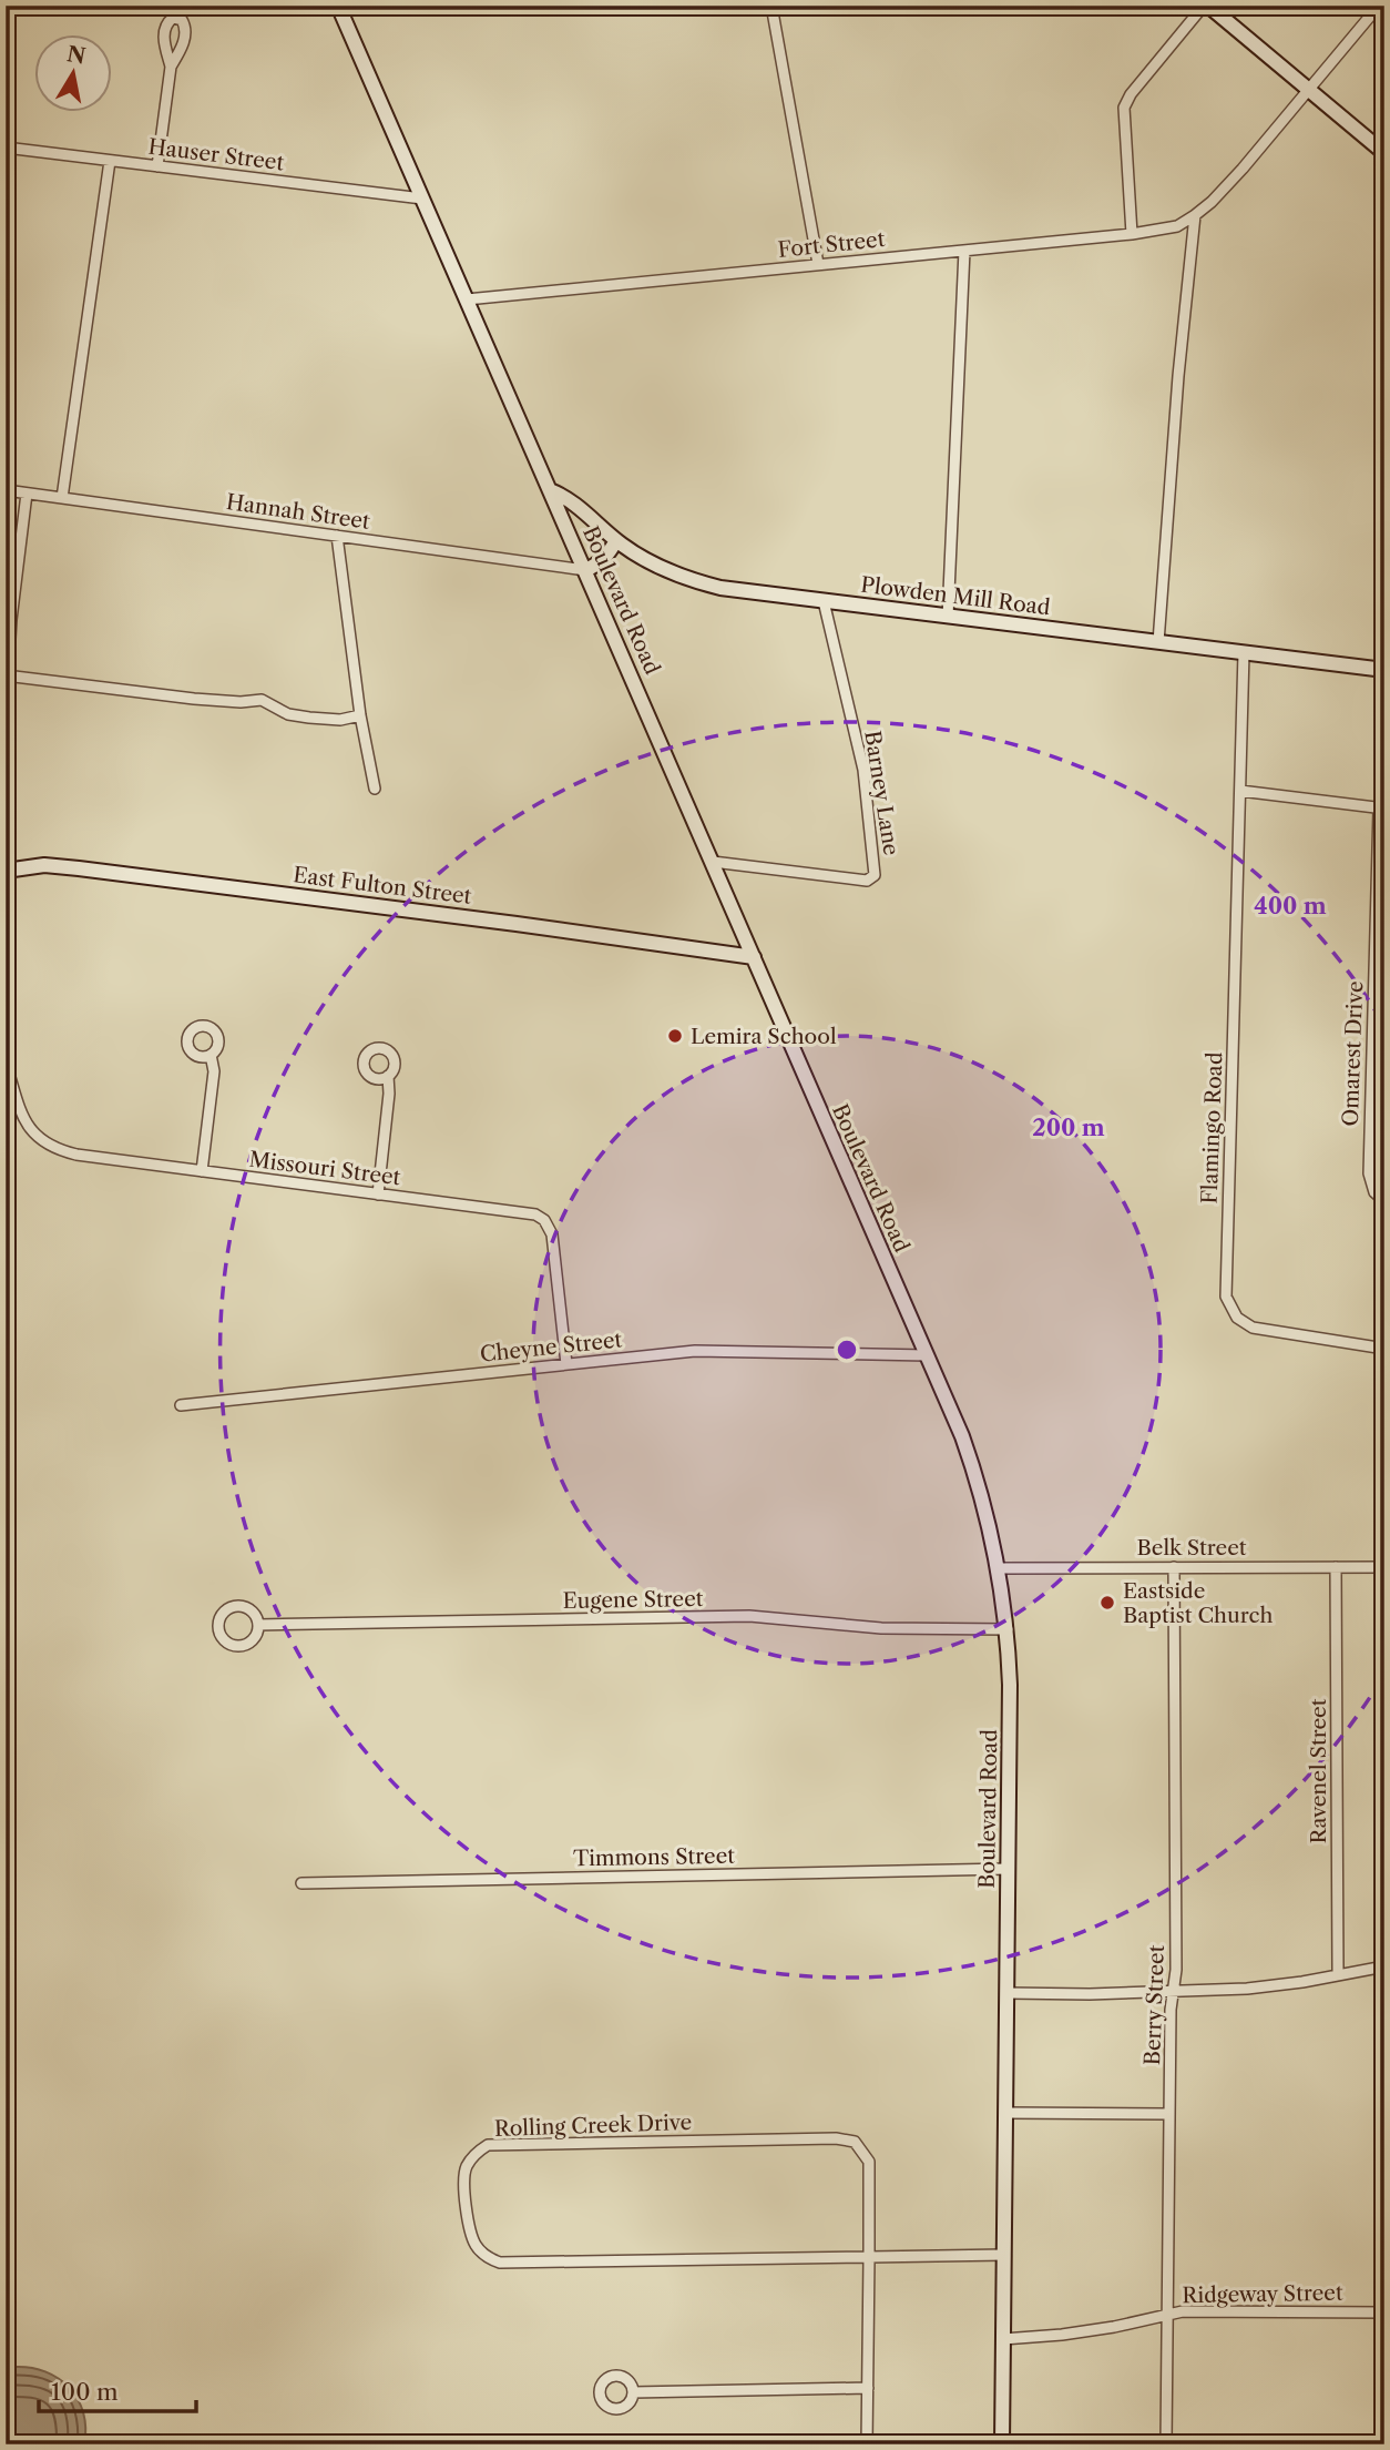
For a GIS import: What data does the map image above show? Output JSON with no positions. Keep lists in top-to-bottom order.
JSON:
{
  "streets": {
    "street": [
      "Hauser Street",
      "Fort Street",
      "Hannah Street",
      "Plowden Mill Road",
      "Boulevard Road",
      "Barney Lane",
      "East Fulton Street",
      "Omarest Drive",
      "Flamingo Road",
      "Missouri Street",
      "Cheyne Street",
      "Belk Street",
      "Eugene Street",
      "Ravenel Street",
      "Timmons Street",
      "Berry Street",
      "Rolling Creek Drive",
      "Ridgeway Street"
    ]
  },
  "crossings": [
    ["Hauser Street", "Boulevard Road"],
    ["Fort Street", "Boulevard Road"],
    ["Hannah Street", "Boulevard Road"],
    ["Plowden Mill Road", "Boulevard Road"],
    ["Plowden Mill Road", "Barney Lane"],
    ["Plowden Mill Road", "Flamingo Road"],
    ["Boulevard Road", "Barney Lane"],
    ["Boulevard Road", "East Fulton Street"],
    ["Boulevard Road", "Cheyne Street"],
    ["Boulevard Road", "Belk Street"],
    ["Boulevard Road", "Eugene Street"],
    ["Boulevard Road", "Timmons Street"],
    ["Boulevard Road", "Rolling Creek Drive"],
    ["Boulevard Road", "Ridgeway Street"],
    ["Missouri Street", "Cheyne Street"],
    ["Belk Street", "Ravenel Street"],
    ["Belk Street", "Berry Street"],
    ["Berry Street", "Ridgeway Street"]
  ],
  "places": ["Lemira School", "Eastside Baptist Church"],
  "scale_bar": "100 m",
  "north": "top",
  "rings": ["400 m", "200 m"]
}
